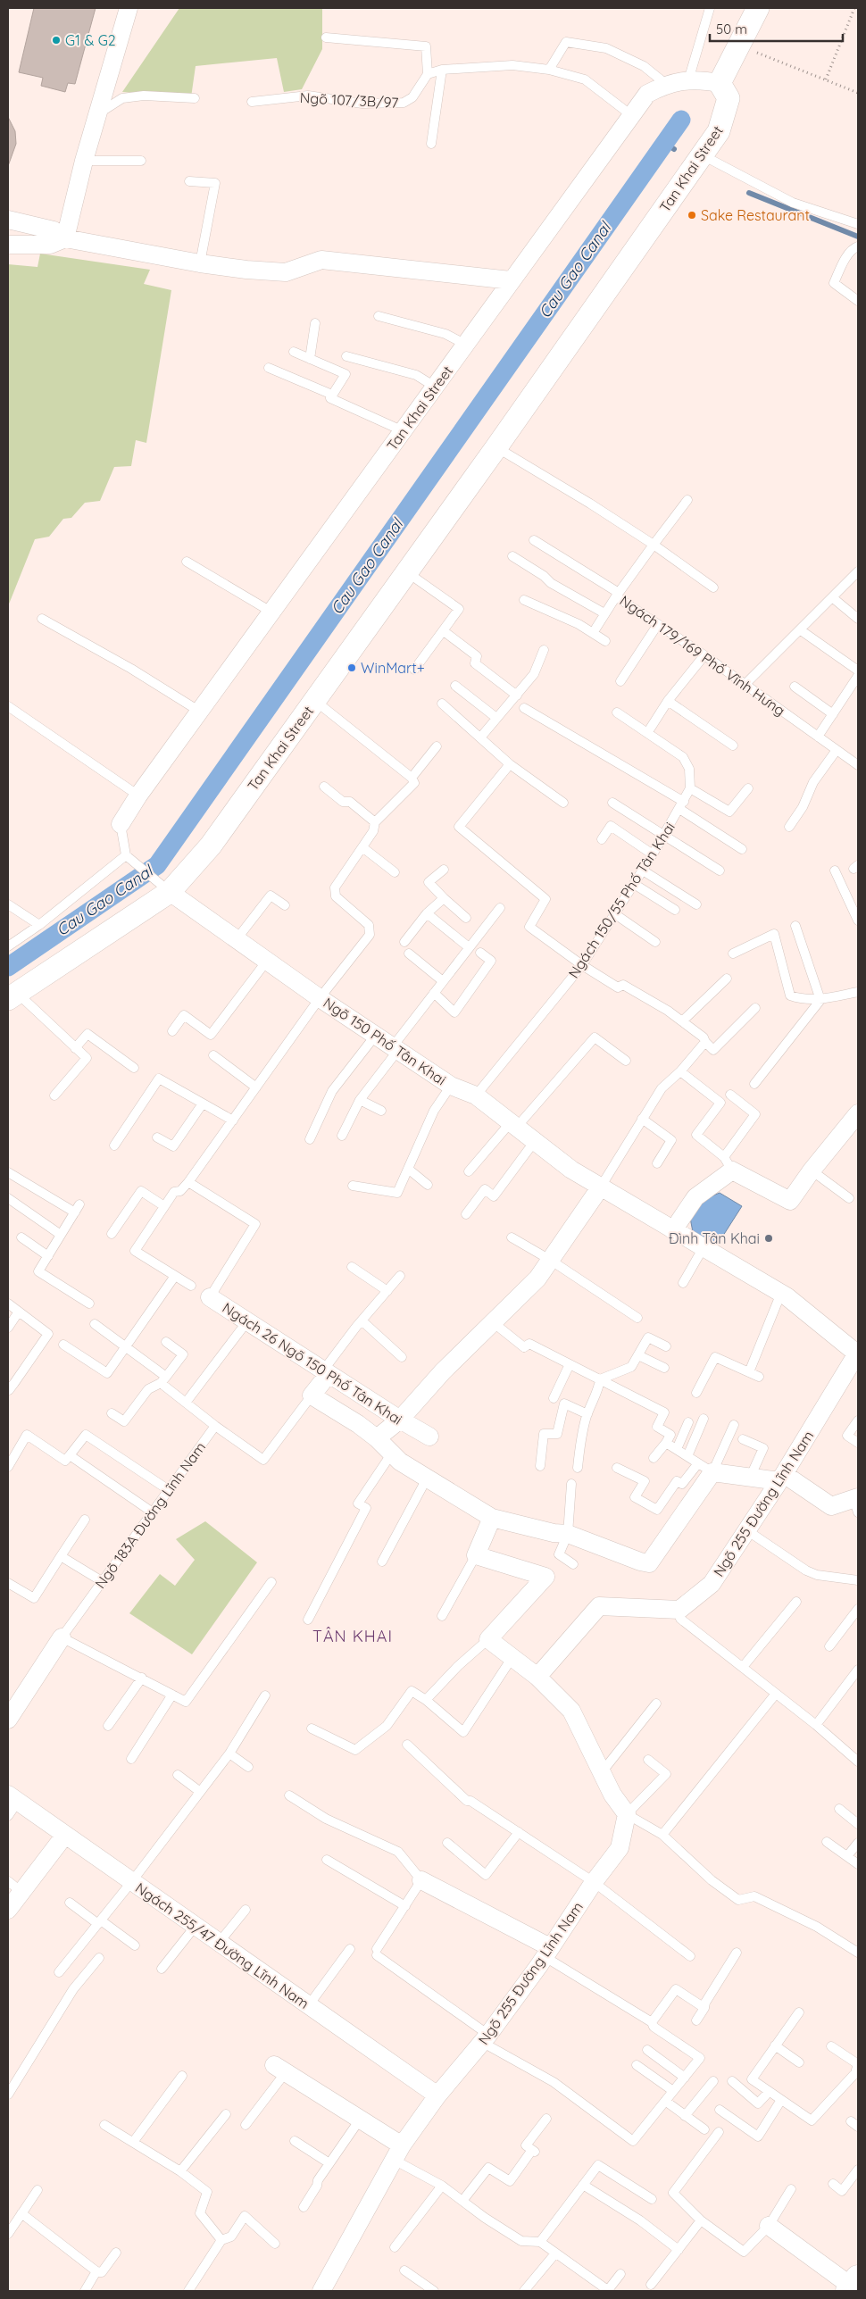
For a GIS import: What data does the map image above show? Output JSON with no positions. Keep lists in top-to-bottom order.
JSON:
{
  "streets": {
    "street": [
      "Tan Khai Street",
      "Ngõ 150 Phố Tân Khai",
      "Ngách 26 Ngõ 150 Phố Tân Khai",
      "Ngõ 255 Đường Lĩnh Nam",
      "Ngõ 183A Đường Lĩnh Nam",
      "Ngách 255/47 Đường Lĩnh Nam"
    ],
    "lane": ["Ngõ 107/3B/97", "Ngách 179/169 Phố Vĩnh Hưng", "Ngách 150/55 Phố Tân Khai"]
  },
  "crossings": [
    ["Tan Khai Street", "Ngõ 150 Phố Tân Khai"],
    ["Ngách 150/55 Phố Tân Khai", "Ngõ 150 Phố Tân Khai"],
    ["Ngõ 150 Phố Tân Khai", "Ngõ 255 Đường Lĩnh Nam"],
    ["Ngõ 255 Đường Lĩnh Nam", "Ngách 255/47 Đường Lĩnh Nam"]
  ],
  "districts": ["TÂN KHAI"],
  "water": ["Cau Gao Canal"],
  "places": [
    "G1 & G2",
    "Sake Restaurant",
    "WinMart+",
    "Đình Tân Khai"
  ],
  "scale_bar": "50 m"
}
